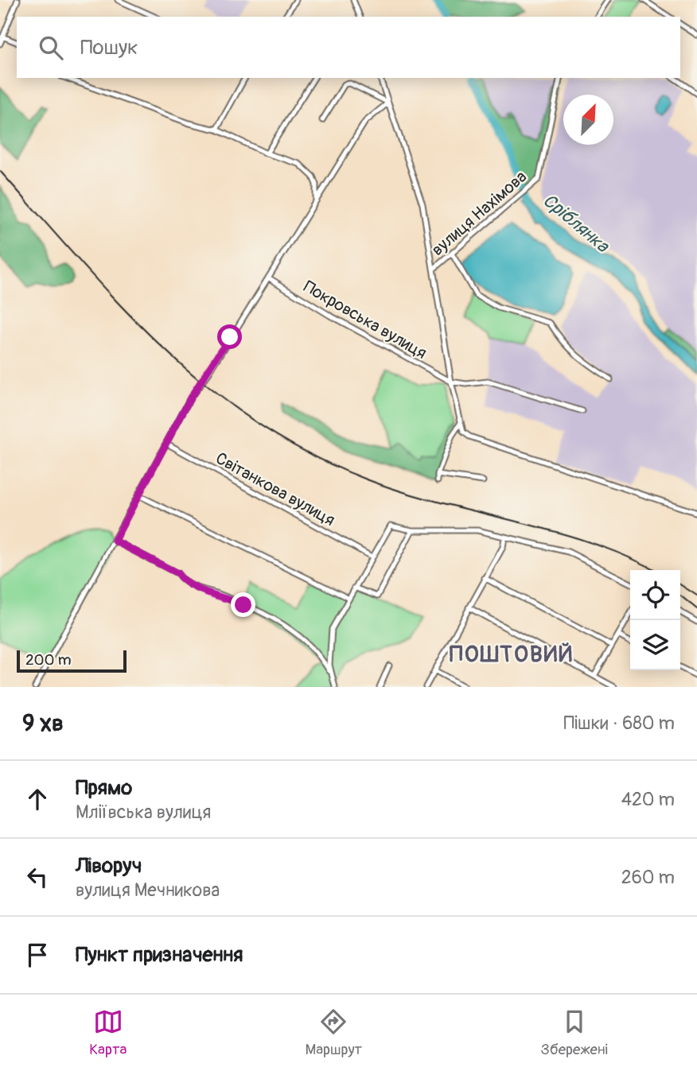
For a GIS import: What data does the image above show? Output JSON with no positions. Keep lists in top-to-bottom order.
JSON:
{
  "streets": {
    "street": ["вулиця Нахімова", "Покровська вулиця", "Світанкова вулиця"]
  },
  "districts": ["ПОШТОВИЙ"],
  "water": ["Сріблянка"],
  "scale_bar": "200 m",
  "north": "top right",
  "page": {
    "search": "Пошук",
    "scale": "200 m",
    "heading": ["9 хв", "Пішки · 680 m"],
    "list": [
      ["Прямо", "Мліївська вулиця", "420 m"],
      ["Ліворуч", "вулиця Мечникова", "260 m"],
      "Пункт призначення"
    ],
    "nav": ["Карта", "Маршрут", "Збережені"]
  }
}
